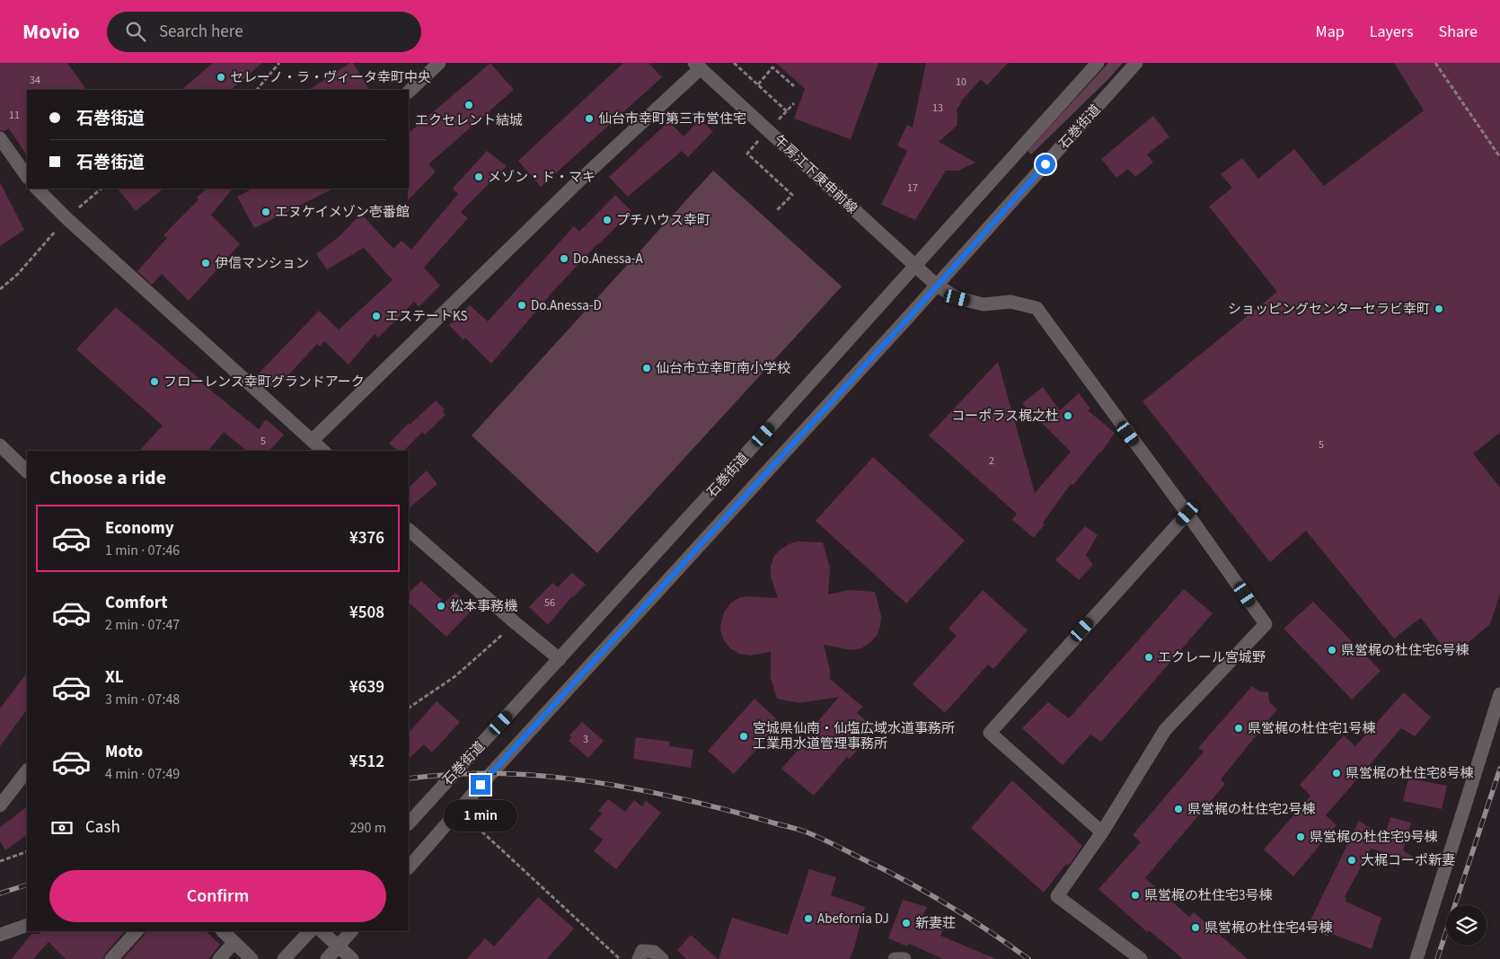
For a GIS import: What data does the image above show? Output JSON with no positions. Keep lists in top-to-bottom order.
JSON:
{
  "streets": {
    "street": ["石巻街道", "午房江下庚申前線"]
  },
  "crossings": [
    ["石巻街道", "午房江下庚申前線"]
  ],
  "places": [
    "セレーノ・ラ・ヴィータ幸町中央",
    "エクセレント結城",
    "仙台市幸町第三市営住宅",
    "メゾン・ド・マキ",
    "エヌケイメゾン壱番館",
    "プチハウス幸町",
    "Do.Anessa-A",
    "伊信マンション",
    "Do.Anessa-D",
    "ショッピングセンターセラビ幸町",
    "エステートKS",
    "仙台市立幸町南小学校",
    "フローレンス幸町グランドアーク",
    "コーポラス梶之杜",
    "松本事務機",
    "県営梶の杜住宅6号棟",
    "エクレール宮城野",
    "県営梶の杜住宅1号棟",
    "宮城県仙南・仙塩広域水道事務所 工業用水道管理事務所",
    "県営梶の杜住宅8号棟",
    "県営梶の杜住宅2号棟",
    "県営梶の杜住宅9号棟",
    "大梶コーポ新妻",
    "県営梶の杜住宅3号棟",
    "Abefornia DJ",
    "新妻荘",
    "県営梶の杜住宅4号棟"
  ],
  "house_numbers": [
    "34",
    "10",
    "13",
    "11",
    "17",
    "5",
    "5",
    "2",
    "56",
    "3"
  ],
  "page": {
    "header": "Movio",
    "search": "Search here",
    "nav": ["Map", "Layers", "Share"],
    "banner": ["石巻街道", "石巻街道"],
    "heading": "Choose a ride",
    "list": [
      {
        "name": "Economy",
        "note": "1 min · 07:46",
        "value": "¥376"
      },
      {
        "name": "Comfort",
        "note": "2 min · 07:47",
        "value": "¥508"
      },
      {
        "name": "XL",
        "note": "3 min · 07:48",
        "value": "¥639"
      },
      {
        "name": "Moto",
        "note": "4 min · 07:49",
        "value": "¥512"
      }
    ],
    "bubble": "1 min",
    "pay": ["Cash", "290 m"],
    "buttons": "Confirm"
  }
}
